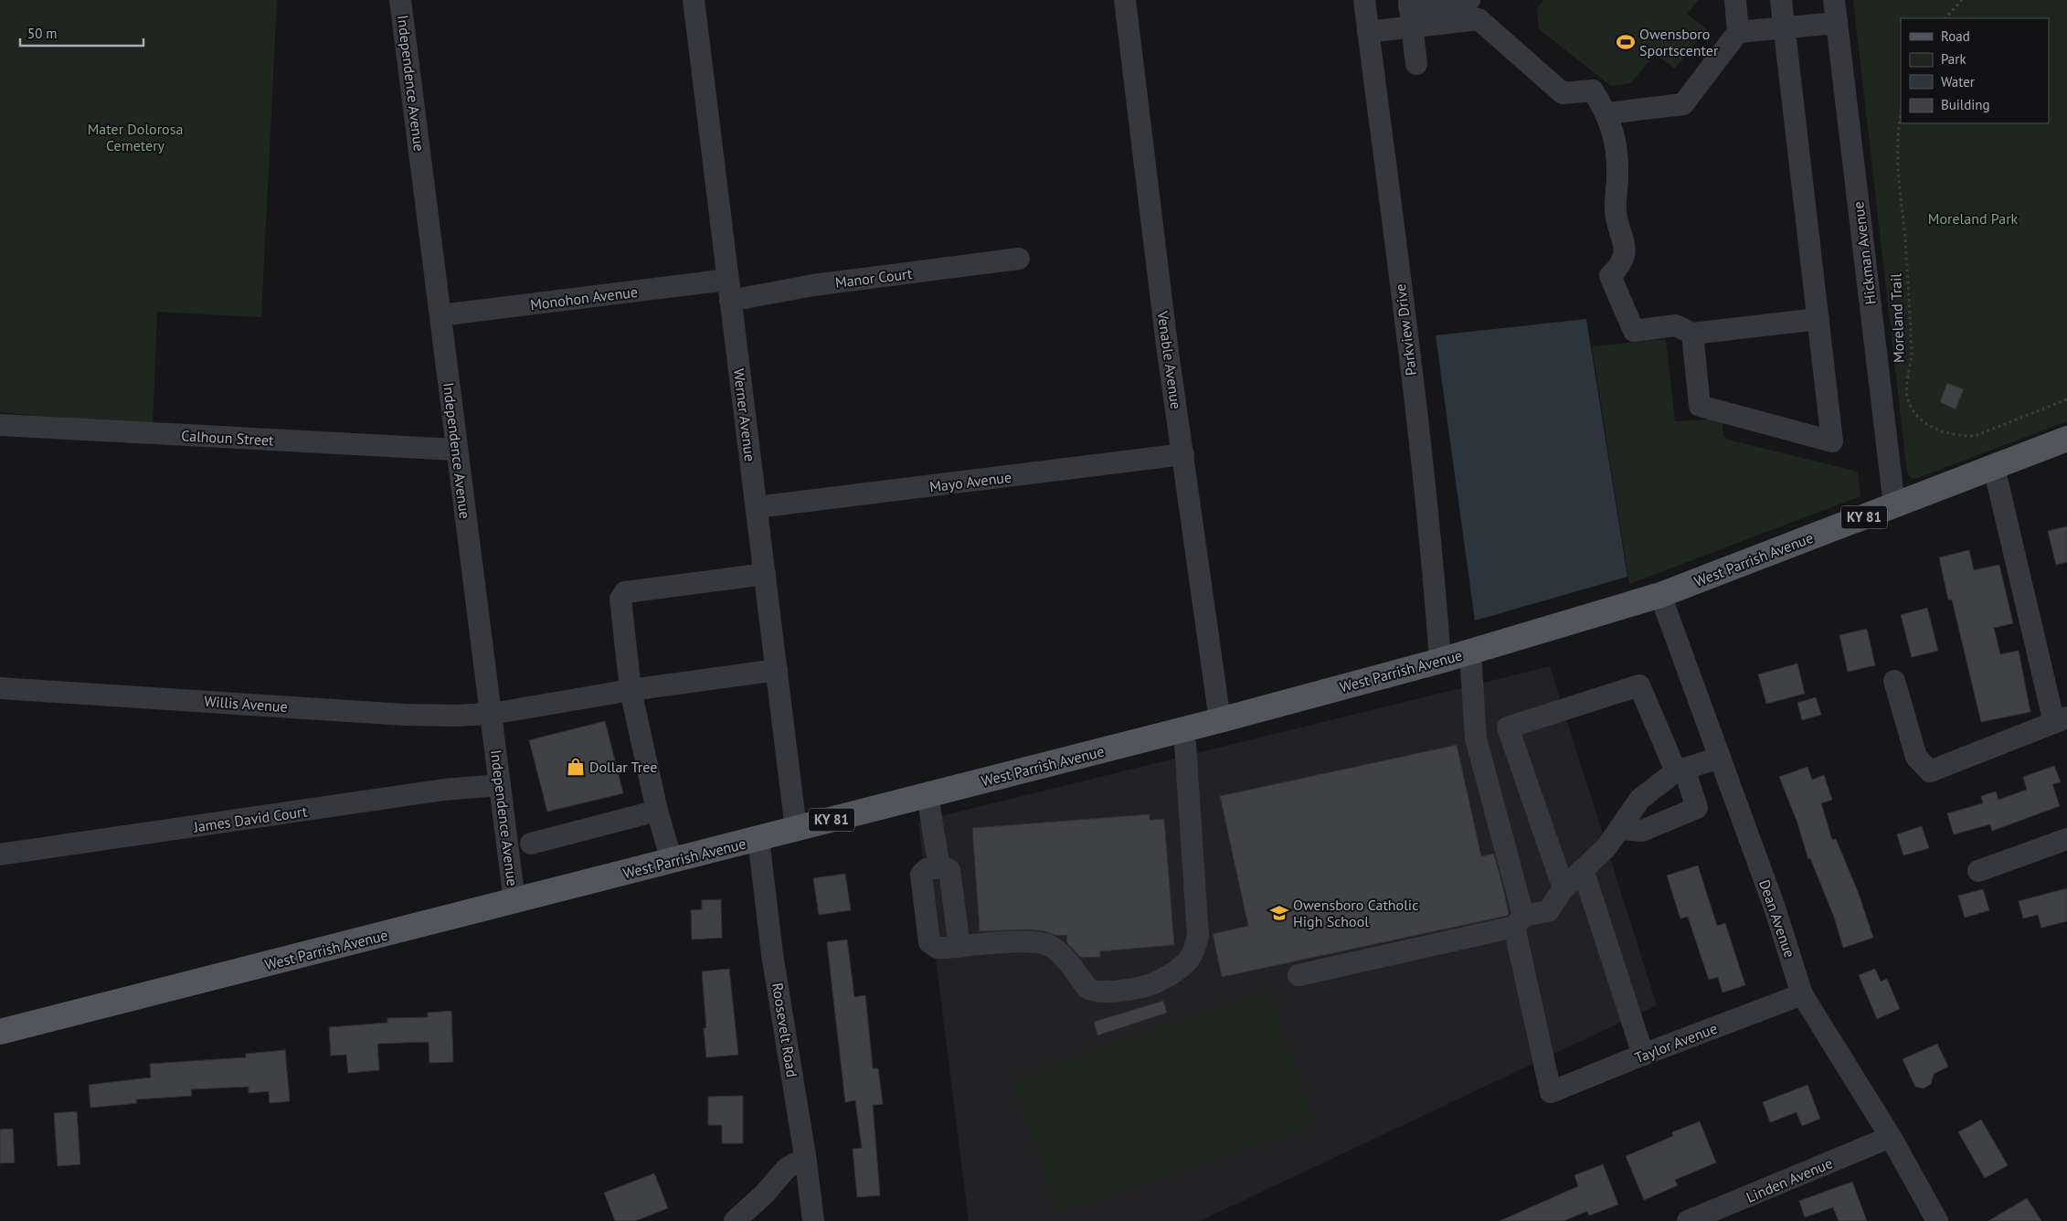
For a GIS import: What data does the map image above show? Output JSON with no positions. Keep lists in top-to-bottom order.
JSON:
{
  "streets": {
    "main road": ["KY 81", "West Parrish Avenue"],
    "street": [
      "Independence Avenue",
      "Hickman Avenue",
      "Manor Court",
      "Monohon Avenue",
      "Parkview Drive",
      "Venable Avenue",
      "Werner Avenue",
      "Calhoun Street",
      "Mayo Avenue",
      "Willis Avenue",
      "James David Court",
      "Dean Avenue",
      "Roosevelt Road",
      "Taylor Avenue",
      "Linden Avenue"
    ],
    "path": ["Moreland Trail"]
  },
  "crossings": [
    ["Independence Avenue", "Monohon Avenue"],
    ["Independence Avenue", "Calhoun Street"],
    ["Independence Avenue", "West Parrish Avenue"],
    ["Independence Avenue", "Willis Avenue"],
    ["Independence Avenue", "James David Court"],
    ["Hickman Avenue", "West Parrish Avenue"],
    ["Manor Court", "Monohon Avenue"],
    ["Manor Court", "Werner Avenue"],
    ["Monohon Avenue", "Werner Avenue"],
    ["Parkview Drive", "West Parrish Avenue"],
    ["Venable Avenue", "Mayo Avenue"],
    ["Venable Avenue", "West Parrish Avenue"],
    ["Werner Avenue", "Mayo Avenue"],
    ["Werner Avenue", "West Parrish Avenue"],
    ["Werner Avenue", "Willis Avenue"],
    ["West Parrish Avenue", "Dean Avenue"],
    ["West Parrish Avenue", "Roosevelt Road"],
    ["Dean Avenue", "Taylor Avenue"],
    ["Dean Avenue", "Linden Avenue"]
  ],
  "parks": ["Mater Dolorosa Cemetery", "Moreland Park"],
  "places": {
    "sports": ["Owensboro Sportscenter"],
    "shop": ["Dollar Tree"],
    "school or university": ["Owensboro Catholic High School"]
  },
  "legend": [
    "Road",
    "Park",
    "Water",
    "Building"
  ],
  "scale_bar": "50 m"
}
